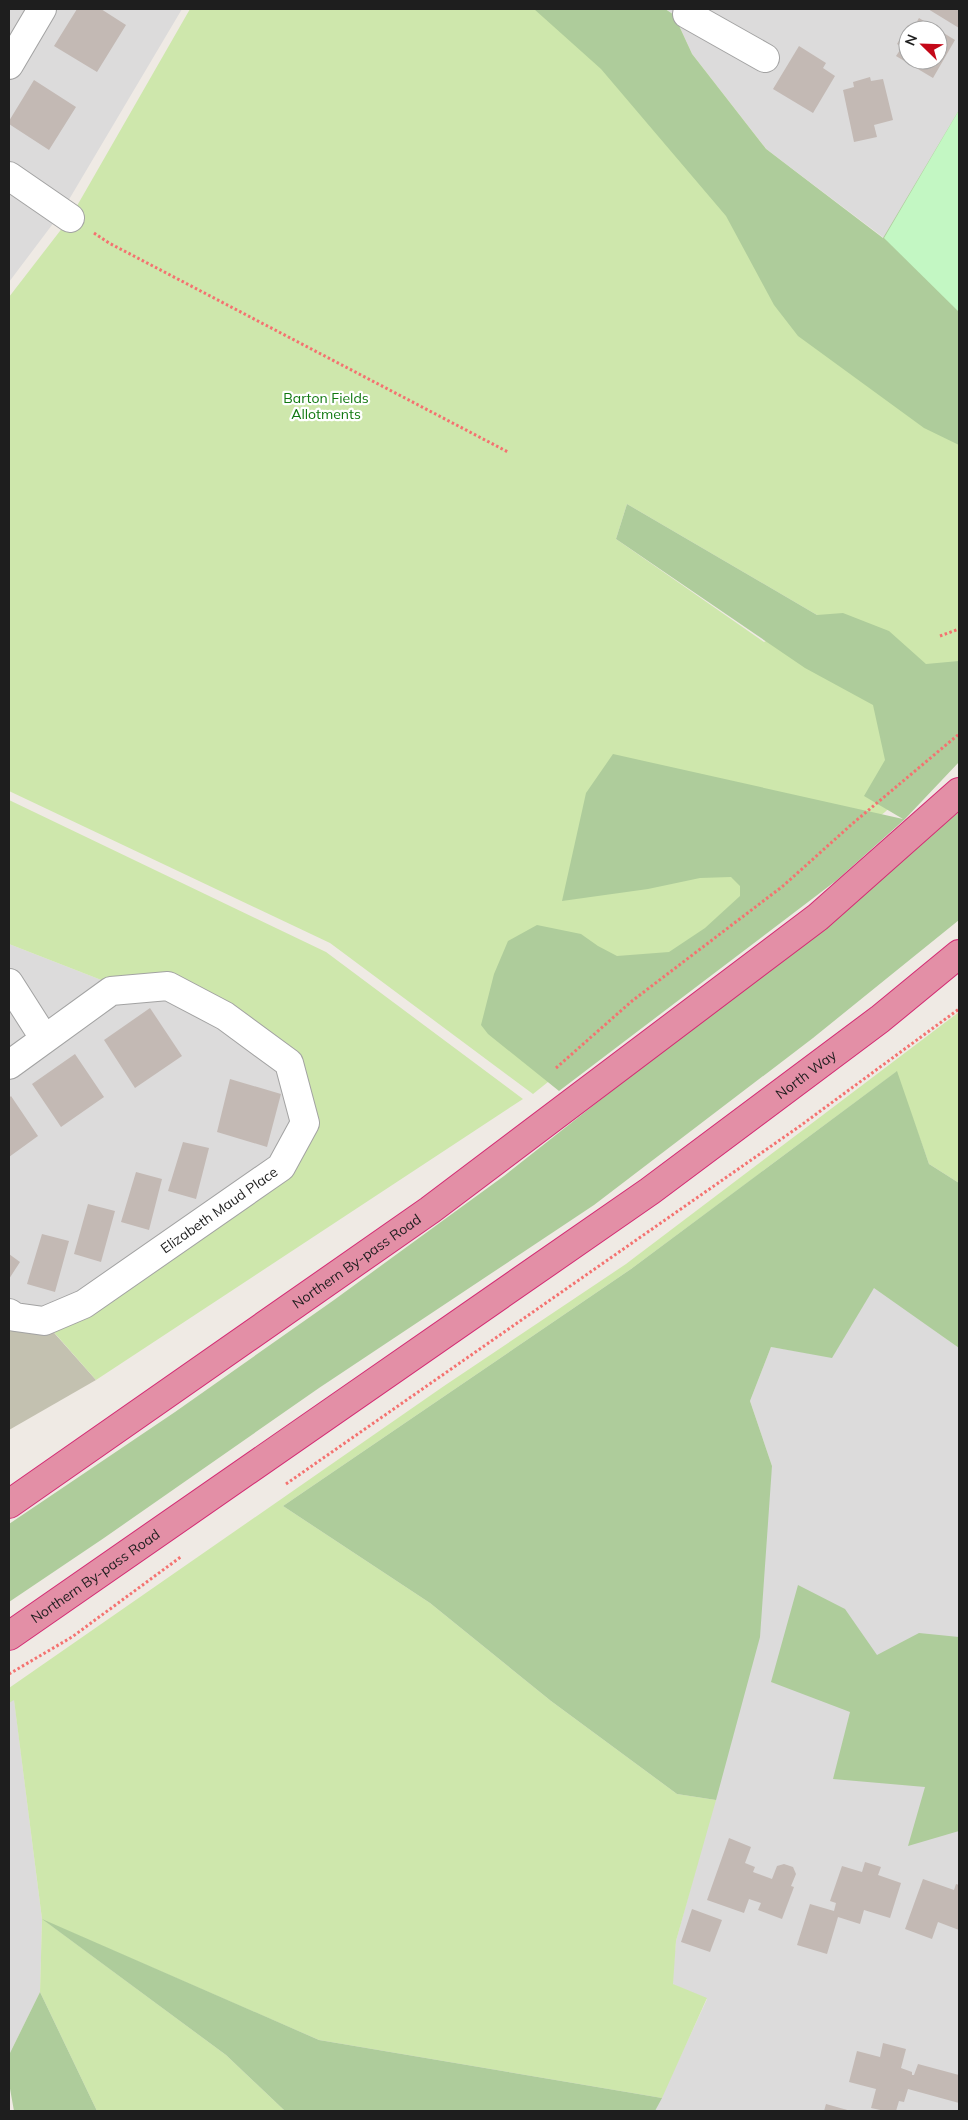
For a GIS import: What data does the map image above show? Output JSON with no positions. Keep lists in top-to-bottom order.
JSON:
{
  "streets": {
    "highway": ["North Way", "Northern By-pass Road"],
    "street": ["Elizabeth Maud Place"]
  },
  "crossings": [
    ["North Way", "Northern By-pass Road"]
  ],
  "parks": ["Barton Fields Allotments"],
  "north": "top left"
}
